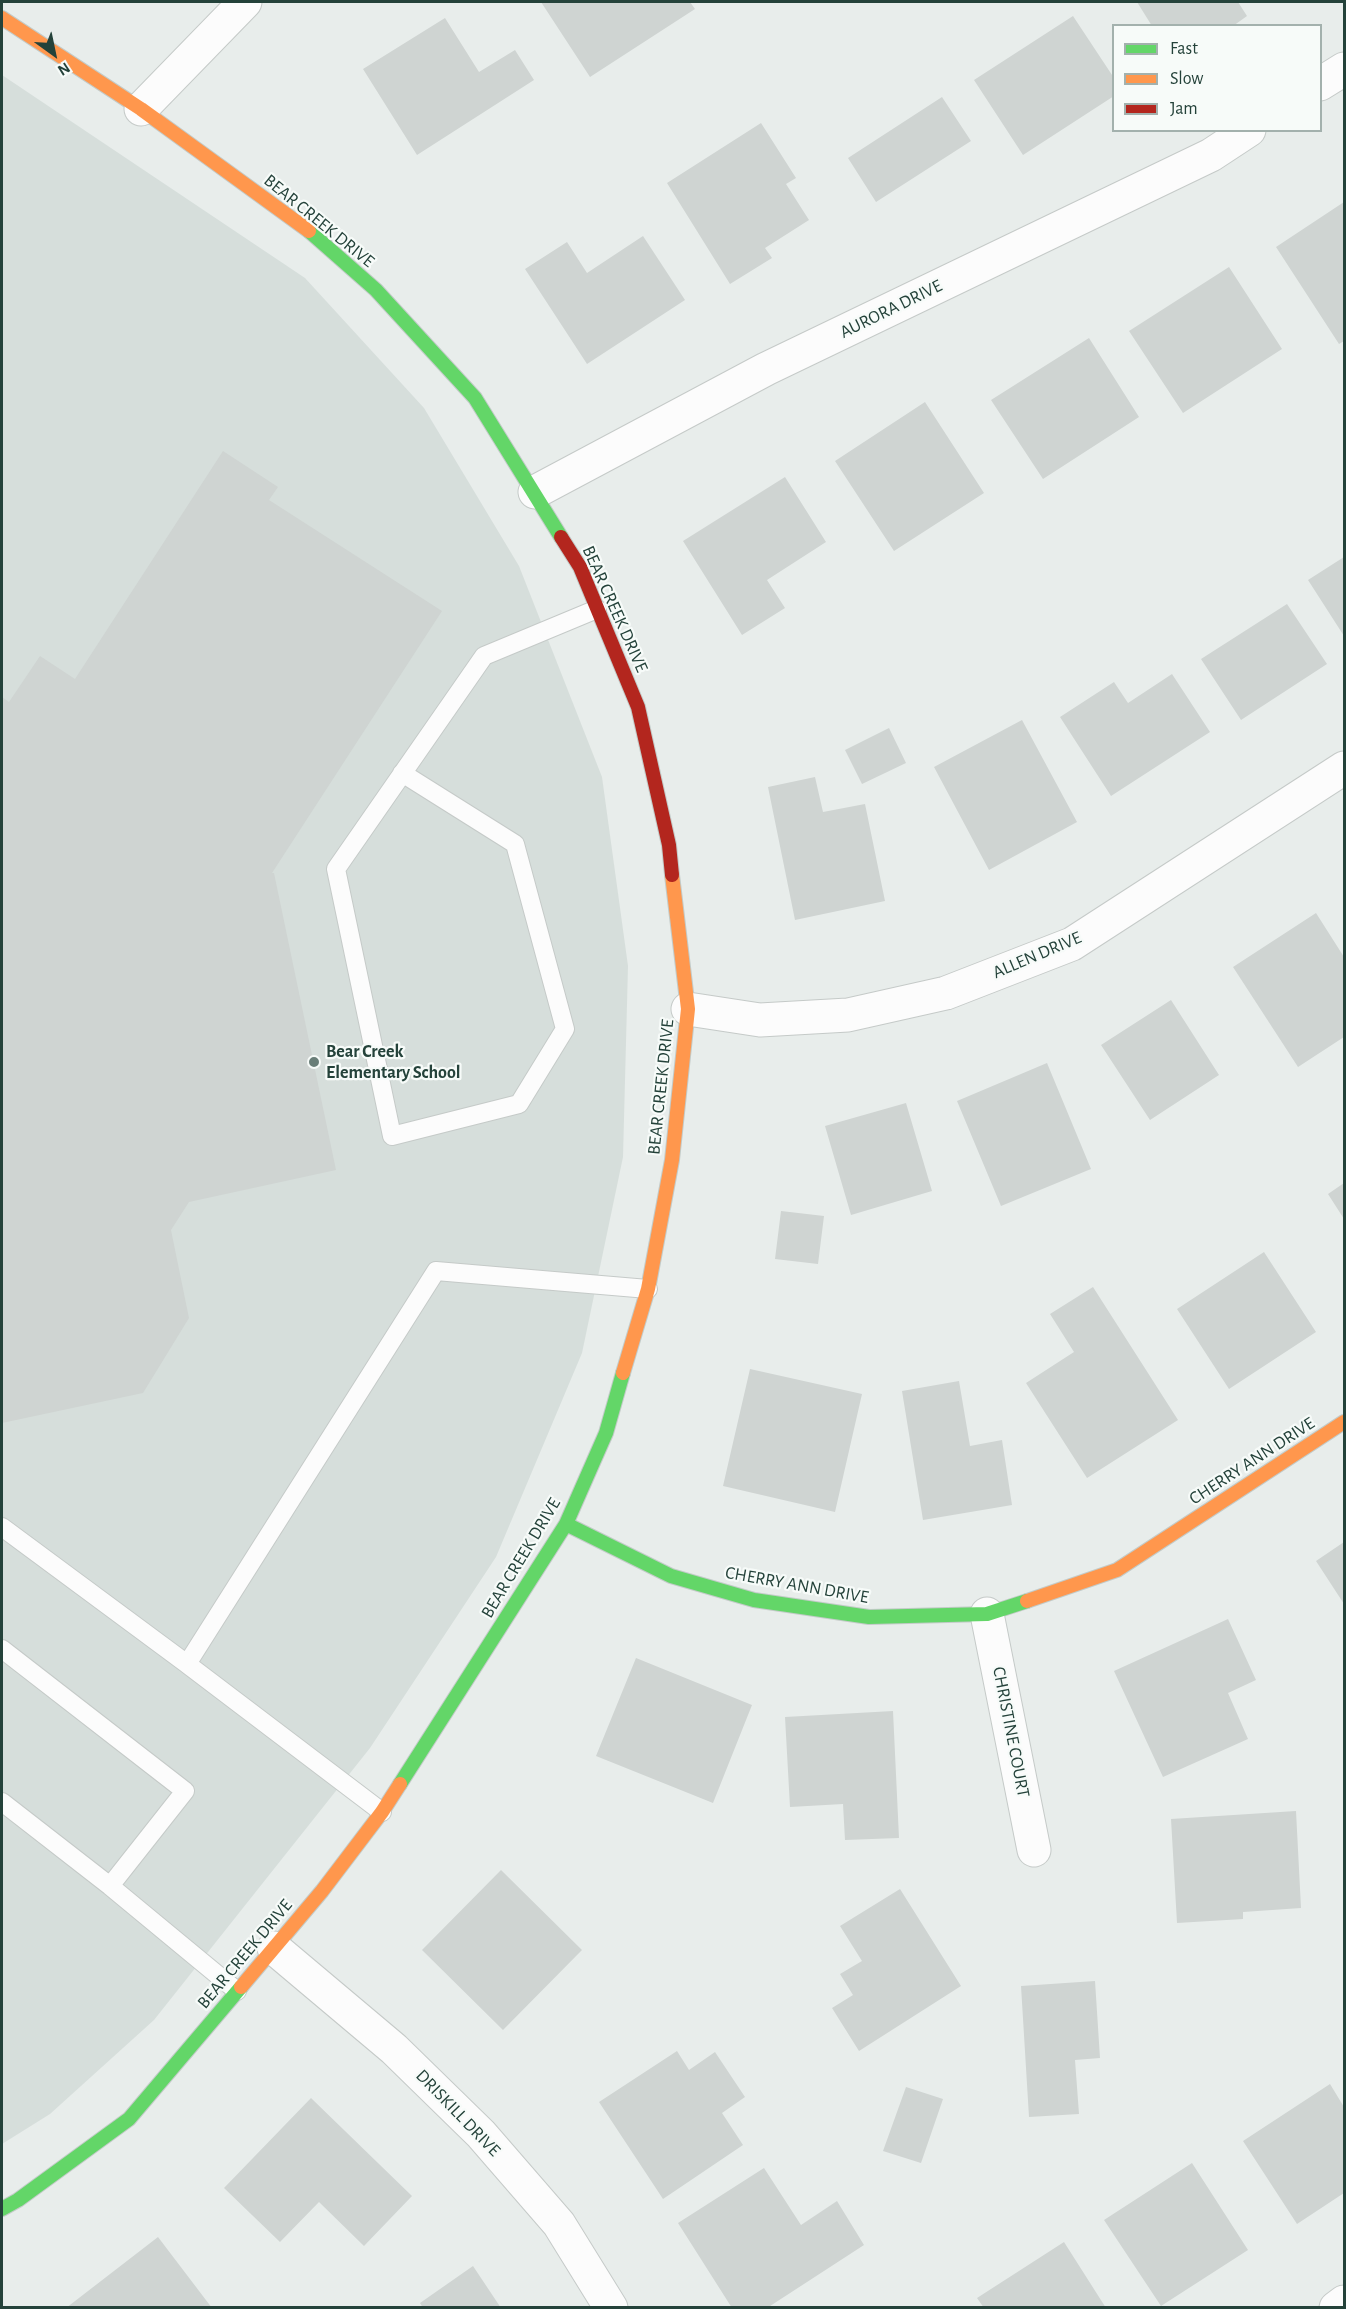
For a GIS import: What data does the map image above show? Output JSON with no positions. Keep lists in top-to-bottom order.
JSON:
{
  "streets": {
    "street": [
      "BEAR CREEK DRIVE",
      "AURORA DRIVE",
      "ALLEN DRIVE",
      "CHERRY ANN DRIVE",
      "CHRISTINE COURT",
      "DRISKILL DRIVE"
    ]
  },
  "crossings": [
    ["BEAR CREEK DRIVE", "AURORA DRIVE"],
    ["BEAR CREEK DRIVE", "ALLEN DRIVE"],
    ["BEAR CREEK DRIVE", "CHERRY ANN DRIVE"],
    ["BEAR CREEK DRIVE", "DRISKILL DRIVE"],
    ["CHERRY ANN DRIVE", "CHRISTINE COURT"]
  ],
  "places": ["Bear Creek Elementary School"],
  "legend": ["Fast", "Slow", "Jam"],
  "north": "bottom right"
}
